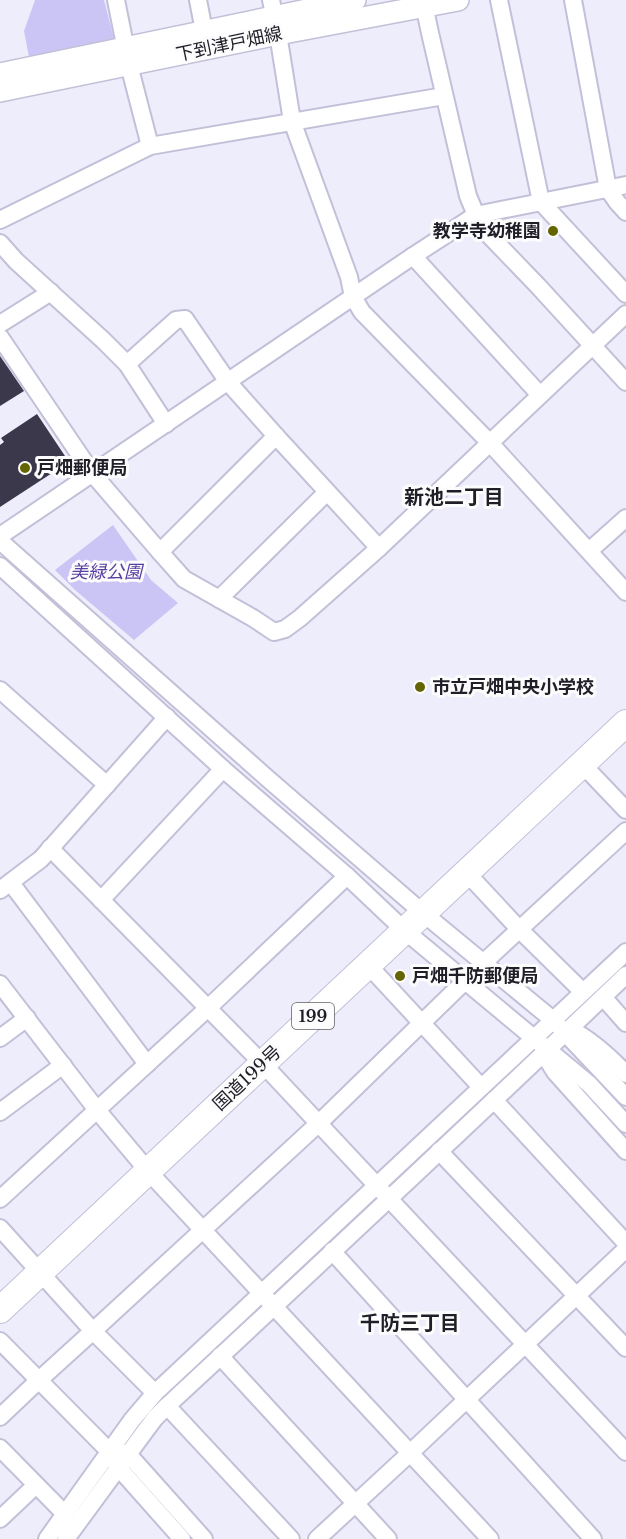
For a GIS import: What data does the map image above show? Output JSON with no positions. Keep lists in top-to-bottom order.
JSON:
{
  "streets": {
    "highway": ["199", "国道199号"],
    "main road": ["下到津戸畑線"]
  },
  "districts": ["新池二丁目", "千防三丁目"],
  "parks": ["美緑公園"],
  "places": [
    "教学寺幼稚園",
    "戸畑郵便局",
    "市立戸畑中央小学校",
    "戸畑千防郵便局"
  ]
}
